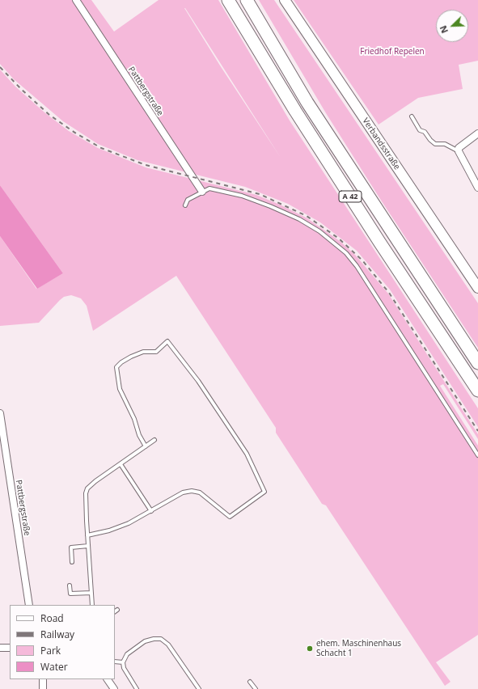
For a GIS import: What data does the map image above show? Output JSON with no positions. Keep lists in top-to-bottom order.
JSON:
{
  "streets": {
    "highway": ["A 42"],
    "main road": ["Verbandsstraße"],
    "street": ["Pattbergstraße"]
  },
  "parks": ["Friedhof Repelen"],
  "places": ["ehem. Maschinenhaus Schacht 1"],
  "legend": [
    "Road",
    "Railway",
    "Park",
    "Water"
  ],
  "north": "bottom left"
}
